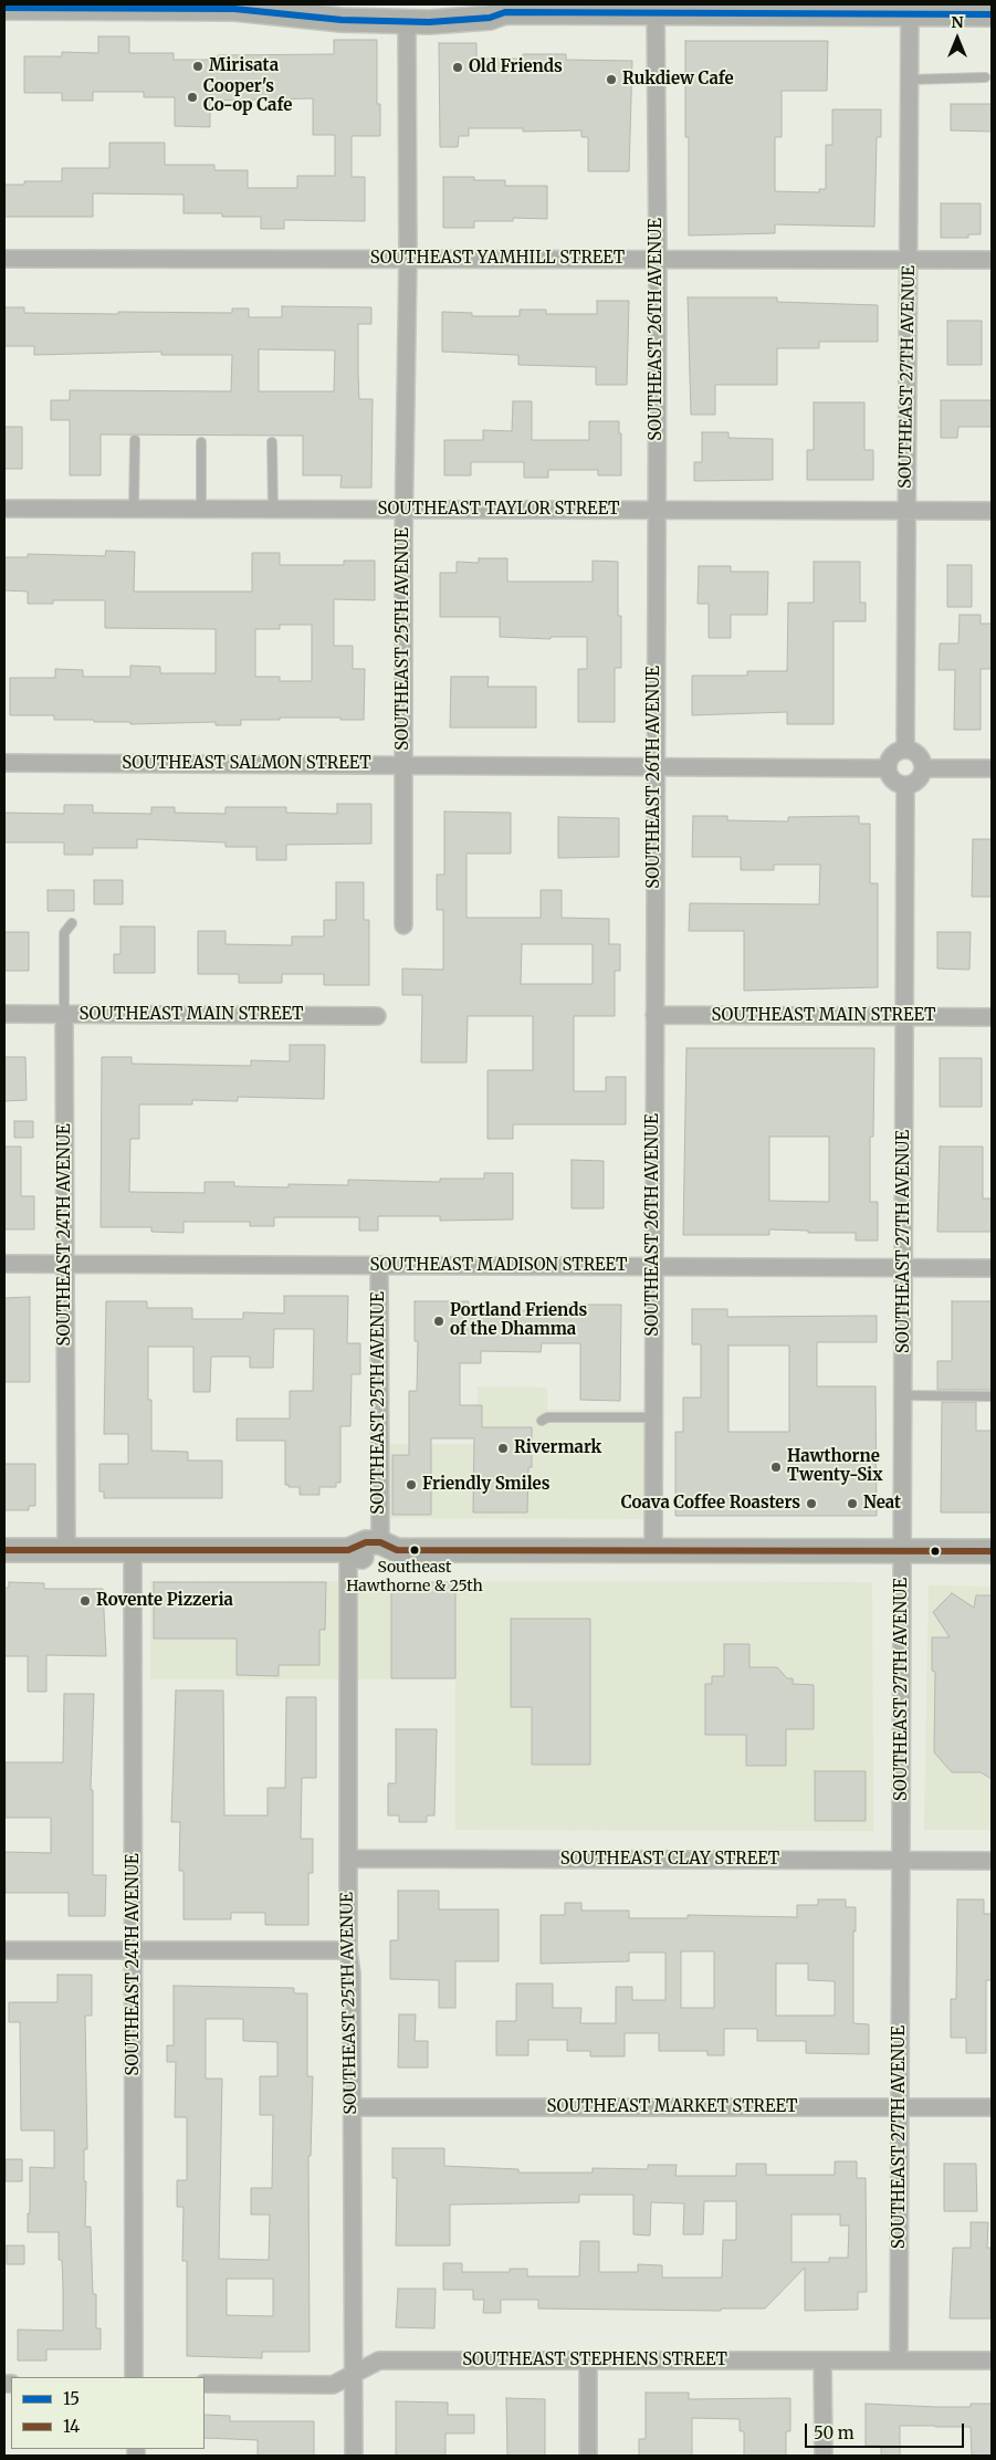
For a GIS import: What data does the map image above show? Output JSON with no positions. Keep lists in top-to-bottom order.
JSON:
{
  "streets": {
    "street": [
      "SOUTHEAST YAMHILL STREET",
      "SOUTHEAST 26TH AVENUE",
      "SOUTHEAST 27TH AVENUE",
      "SOUTHEAST TAYLOR STREET",
      "SOUTHEAST 25TH AVENUE",
      "SOUTHEAST SALMON STREET",
      "SOUTHEAST MAIN STREET",
      "SOUTHEAST 24TH AVENUE",
      "SOUTHEAST MADISON STREET",
      "SOUTHEAST CLAY STREET",
      "SOUTHEAST MARKET STREET",
      "SOUTHEAST STEPHENS STREET"
    ]
  },
  "crossings": [
    ["SOUTHEAST YAMHILL STREET", "SOUTHEAST 26TH AVENUE"],
    ["SOUTHEAST YAMHILL STREET", "SOUTHEAST 27TH AVENUE"],
    ["SOUTHEAST YAMHILL STREET", "SOUTHEAST 25TH AVENUE"],
    ["SOUTHEAST 26TH AVENUE", "SOUTHEAST TAYLOR STREET"],
    ["SOUTHEAST 26TH AVENUE", "SOUTHEAST SALMON STREET"],
    ["SOUTHEAST 26TH AVENUE", "SOUTHEAST MAIN STREET"],
    ["SOUTHEAST 26TH AVENUE", "SOUTHEAST MADISON STREET"],
    ["SOUTHEAST 27TH AVENUE", "SOUTHEAST TAYLOR STREET"],
    ["SOUTHEAST 27TH AVENUE", "SOUTHEAST SALMON STREET"],
    ["SOUTHEAST 27TH AVENUE", "SOUTHEAST MAIN STREET"],
    ["SOUTHEAST 27TH AVENUE", "SOUTHEAST MADISON STREET"],
    ["SOUTHEAST 27TH AVENUE", "SOUTHEAST CLAY STREET"],
    ["SOUTHEAST 27TH AVENUE", "SOUTHEAST MARKET STREET"],
    ["SOUTHEAST 27TH AVENUE", "SOUTHEAST STEPHENS STREET"],
    ["SOUTHEAST TAYLOR STREET", "SOUTHEAST 25TH AVENUE"],
    ["SOUTHEAST 25TH AVENUE", "SOUTHEAST SALMON STREET"],
    ["SOUTHEAST 25TH AVENUE", "SOUTHEAST MADISON STREET"],
    ["SOUTHEAST 25TH AVENUE", "SOUTHEAST CLAY STREET"],
    ["SOUTHEAST 25TH AVENUE", "SOUTHEAST MARKET STREET"],
    ["SOUTHEAST 25TH AVENUE", "SOUTHEAST STEPHENS STREET"],
    ["SOUTHEAST MAIN STREET", "SOUTHEAST 24TH AVENUE"],
    ["SOUTHEAST 24TH AVENUE", "SOUTHEAST MADISON STREET"]
  ],
  "places": [
    "Mirisata",
    "Old Friends",
    "Rukdiew Cafe",
    "Cooper's Co-op Cafe",
    "Portland Friends of the Dhamma",
    "Rivermark",
    "Hawthorne Twenty-Six",
    "Friendly Smiles",
    "Coava Coffee Roasters",
    "Neat",
    "Southeast Hawthorne & 25th",
    "Rovente Pizzeria"
  ],
  "lines": ["transit line 15", "transit line 14"],
  "legend": ["15", "14"],
  "scale_bar": "50 m",
  "north": "top"
}
